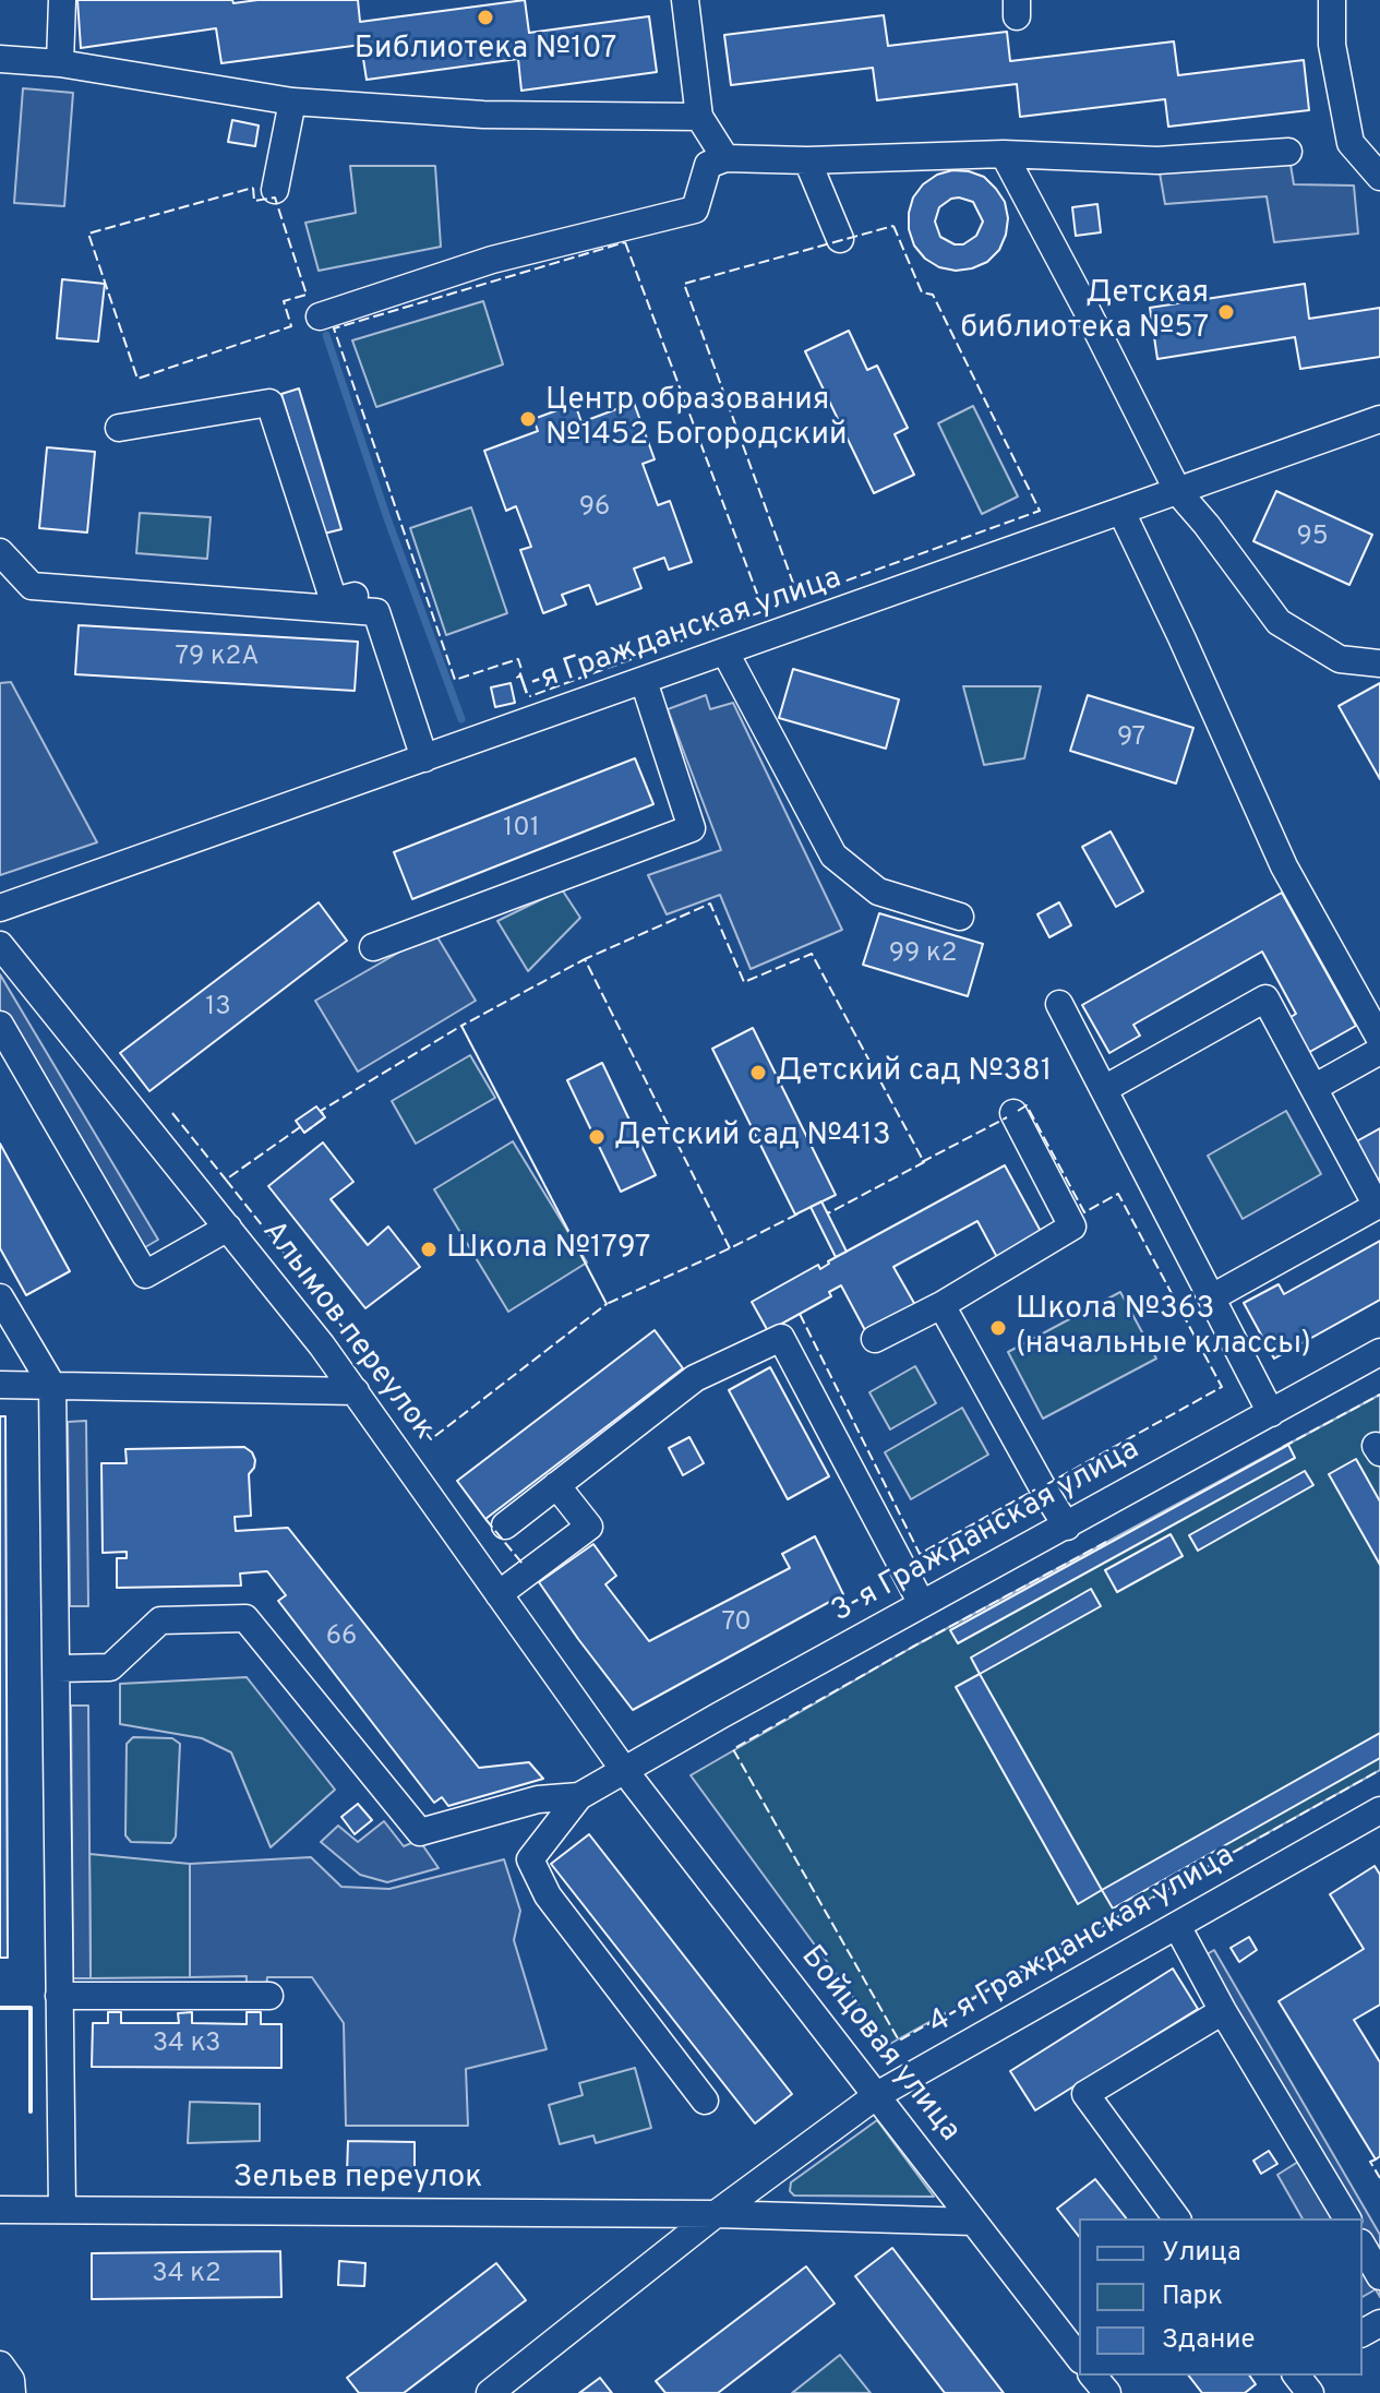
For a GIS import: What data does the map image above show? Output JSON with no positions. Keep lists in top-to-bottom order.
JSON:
{
  "streets": {
    "street": [
      "1-я Гражданская улица",
      "Алымов переулок",
      "3-я Гражданская улица",
      "4-я Гражданская улица",
      "Бойцовая улица",
      "Зельев переулок"
    ]
  },
  "crossings": [
    ["Алымов переулок", "3-я Гражданская улица"],
    ["Алымов переулок", "Бойцовая улица"],
    ["3-я Гражданская улица", "Бойцовая улица"],
    ["4-я Гражданская улица", "Бойцовая улица"],
    ["4-я Гражданская улица", "Зельев переулок"],
    ["Бойцовая улица", "Зельев переулок"]
  ],
  "places": [
    "Библиотека №107",
    "Детская библиотека №57",
    "Центр образования №1452 Богородский",
    "Детский сад №381",
    "Детский сад №413",
    "Школа №1797",
    "Школа №363 (начальные классы)"
  ],
  "house_numbers": [
    "96",
    "95",
    "79 к2А",
    "97",
    "101",
    "99 к2",
    "13",
    "70",
    "66",
    "34 к3",
    "34 к2"
  ],
  "legend": ["Улица", "Парк", "Здание"]
}
